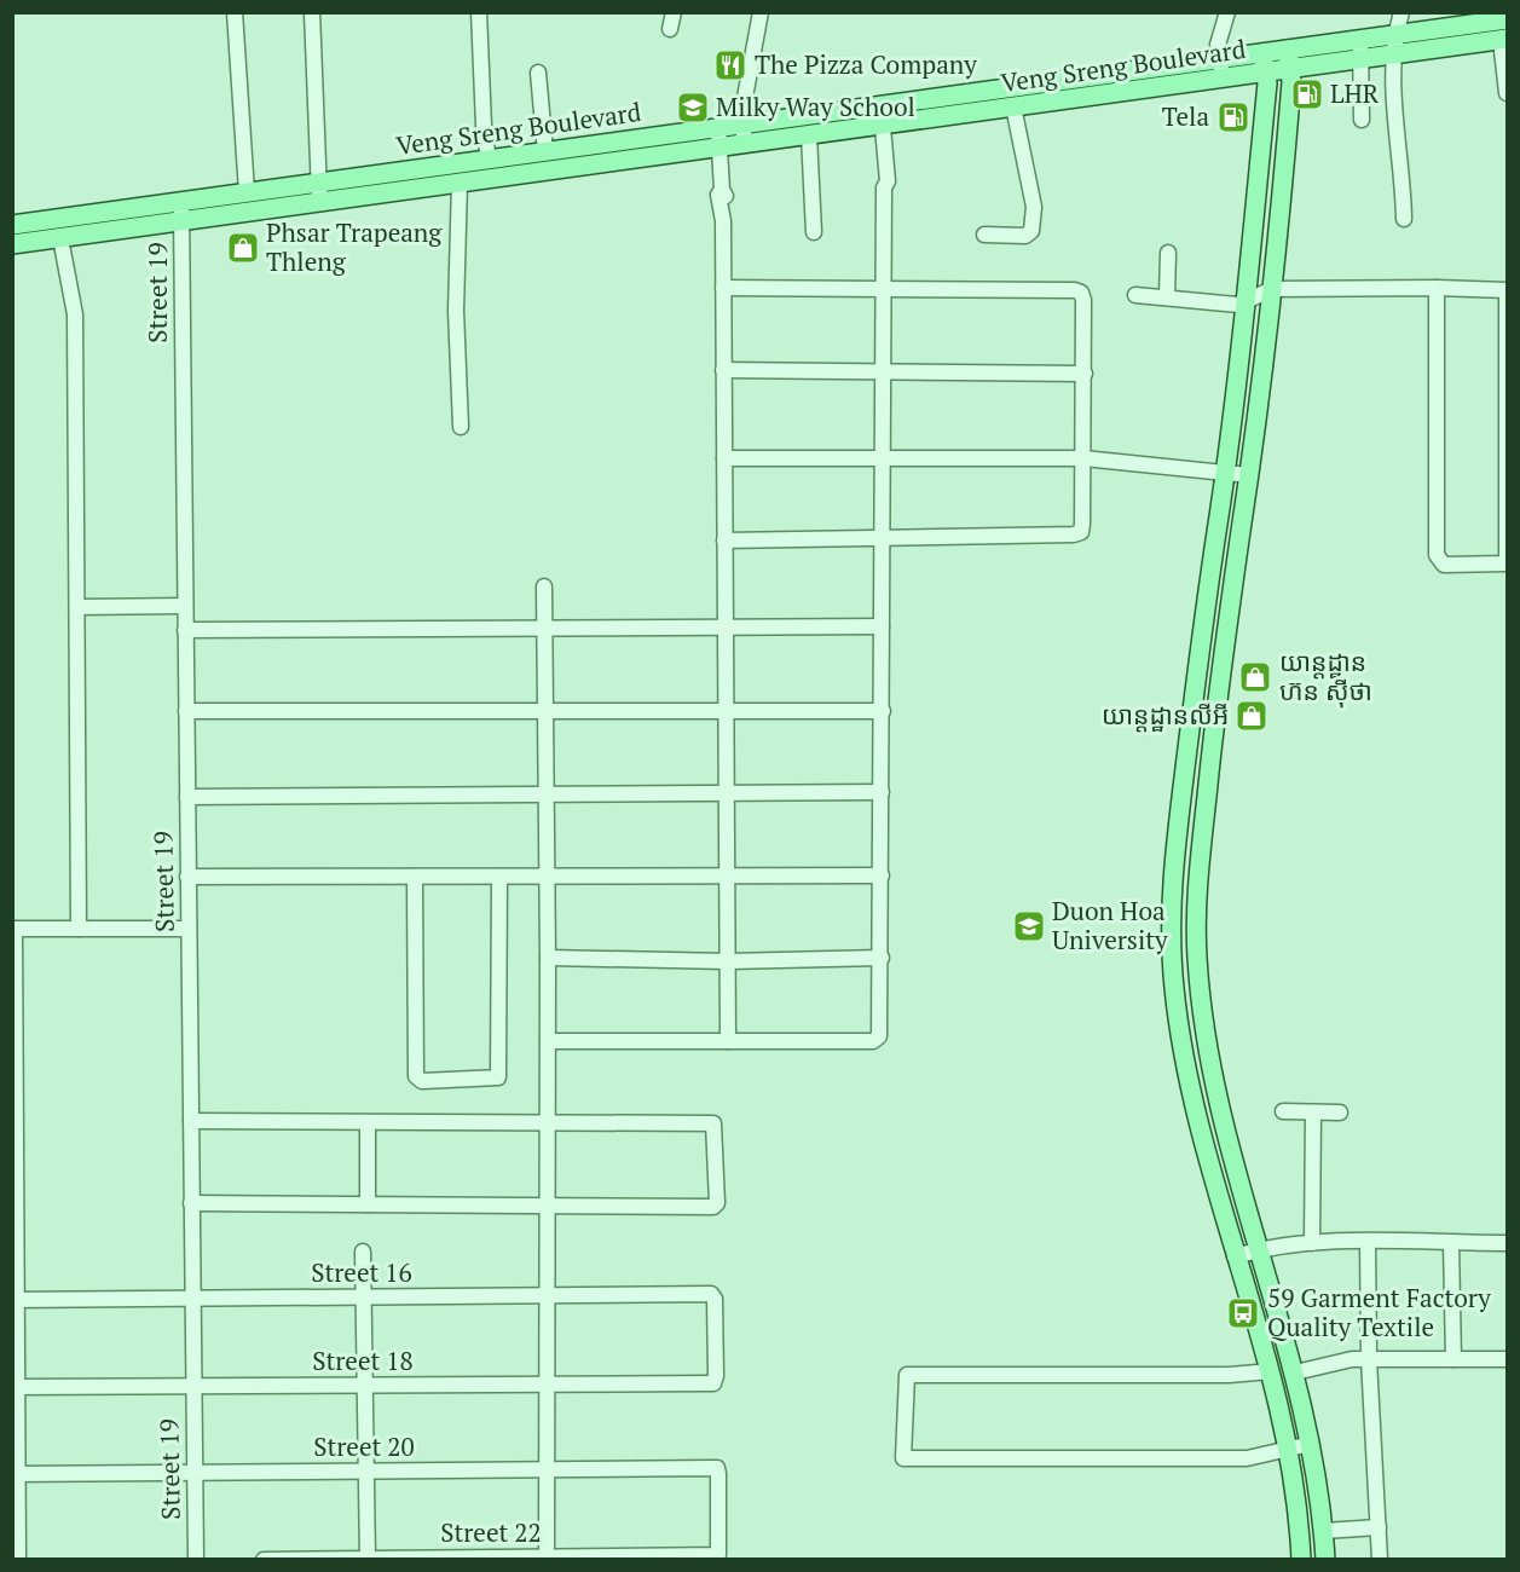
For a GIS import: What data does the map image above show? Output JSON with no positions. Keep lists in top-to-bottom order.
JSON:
{
  "streets": {
    "main road": ["Veng Sreng Boulevard"],
    "street": [
      "Street 19",
      "Street 16",
      "Street 18",
      "Street 20",
      "Street 22"
    ]
  },
  "crossings": [
    ["Veng Sreng Boulevard", "Street 19"],
    ["Street 19", "Street 16"],
    ["Street 19", "Street 18"],
    ["Street 19", "Street 20"],
    ["Street 16", "Street 18"],
    ["Street 20", "Street 22"]
  ],
  "places": {
    "restaurant": ["The Pizza Company"],
    "fuel station": ["LHR", "Tela"],
    "school or university": ["Milky Way School", "Duon Hoa University"],
    "shop": ["Phsar Trapeang Thleng", "យាន្ដដ្ឋាន ហ៊ន ស៊ីថា", "យាន្ដដ្ឋានលីអី"],
    "bus stop": ["59 Garment Factory Quality Textile"]
  }
}
